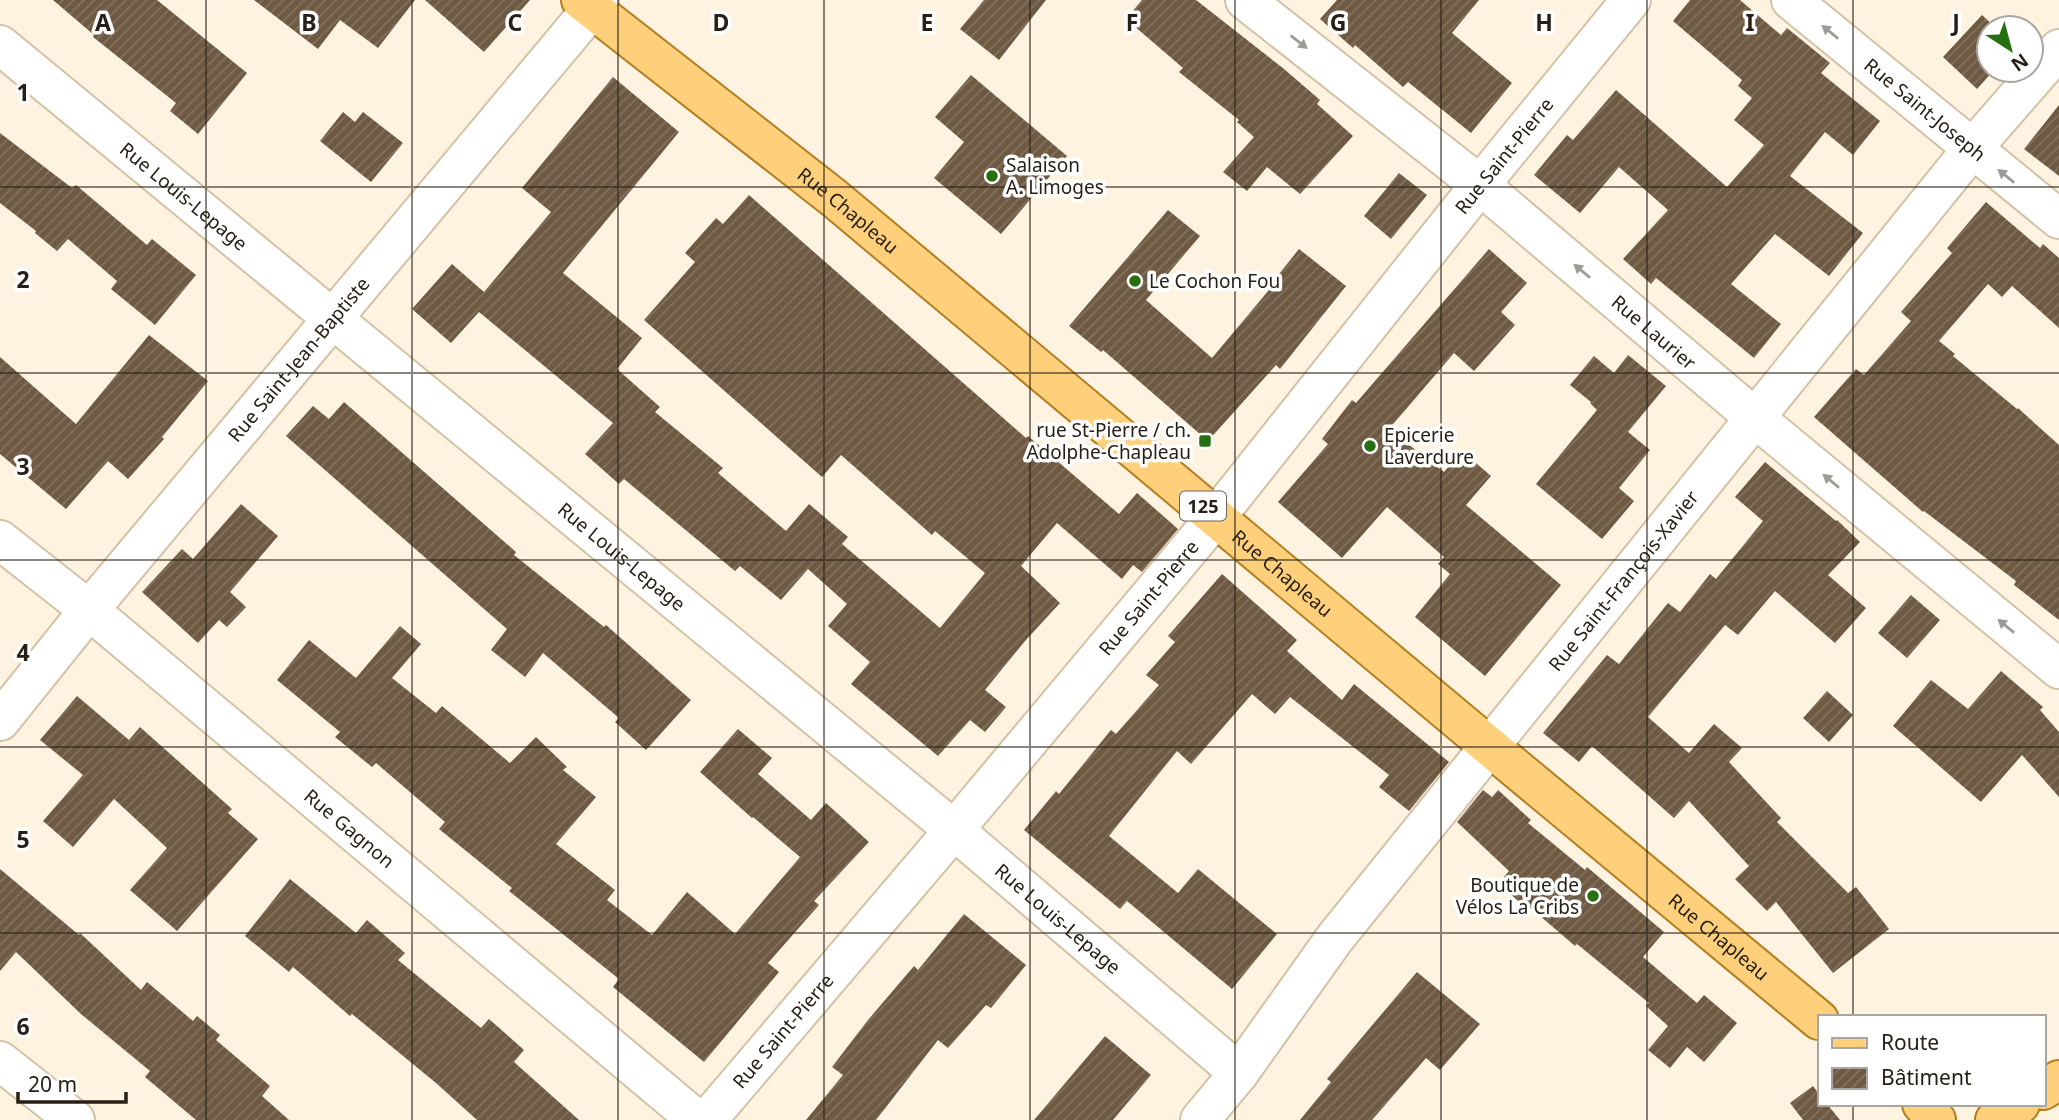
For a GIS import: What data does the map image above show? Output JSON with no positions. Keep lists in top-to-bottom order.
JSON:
{
  "streets": {
    "main road": ["Rue Chapleau", "125"],
    "street": [
      "Rue Saint-Joseph",
      "Rue Saint-Pierre",
      "Rue Louis-Lepage",
      "Rue Laurier",
      "Rue Saint-Jean-Baptiste",
      "Rue Saint-François-Xavier",
      "Rue Gagnon"
    ]
  },
  "crossings": [
    ["Rue Saint-Joseph", "Rue Saint-François-Xavier"],
    ["Rue Saint-Pierre", "Rue Louis-Lepage"],
    ["Rue Saint-Pierre", "Rue Chapleau"],
    ["Rue Saint-Pierre", "Rue Laurier"],
    ["Rue Louis-Lepage", "Rue Saint-Jean-Baptiste"],
    ["Rue Louis-Lepage", "Rue Saint-François-Xavier"],
    ["Rue Chapleau", "Rue Saint-Jean-Baptiste"],
    ["Rue Chapleau", "Rue Saint-François-Xavier"],
    ["Rue Laurier", "Rue Saint-François-Xavier"],
    ["Rue Saint-Jean-Baptiste", "Rue Gagnon"]
  ],
  "one_way": ["Rue Saint-Joseph"],
  "places": {
    "other": [
      "Salaison A. Limoges",
      "Le Cochon Fou",
      "Epicerie Laverdure",
      "Boutique de Vélos La Cribs"
    ],
    "transit": ["rue St-Pierre / ch. Adolphe-Chapleau"]
  },
  "legend": ["Route", "Bâtiment"],
  "scale_bar": "20 m",
  "north": "bottom right",
  "grid": {
    "columns": [
      "A",
      "B",
      "C",
      "D",
      "E",
      "F",
      "G",
      "H",
      "I",
      "J"
    ],
    "rows": [
      "1",
      "2",
      "3",
      "4",
      "5",
      "6"
    ]
  }
}
